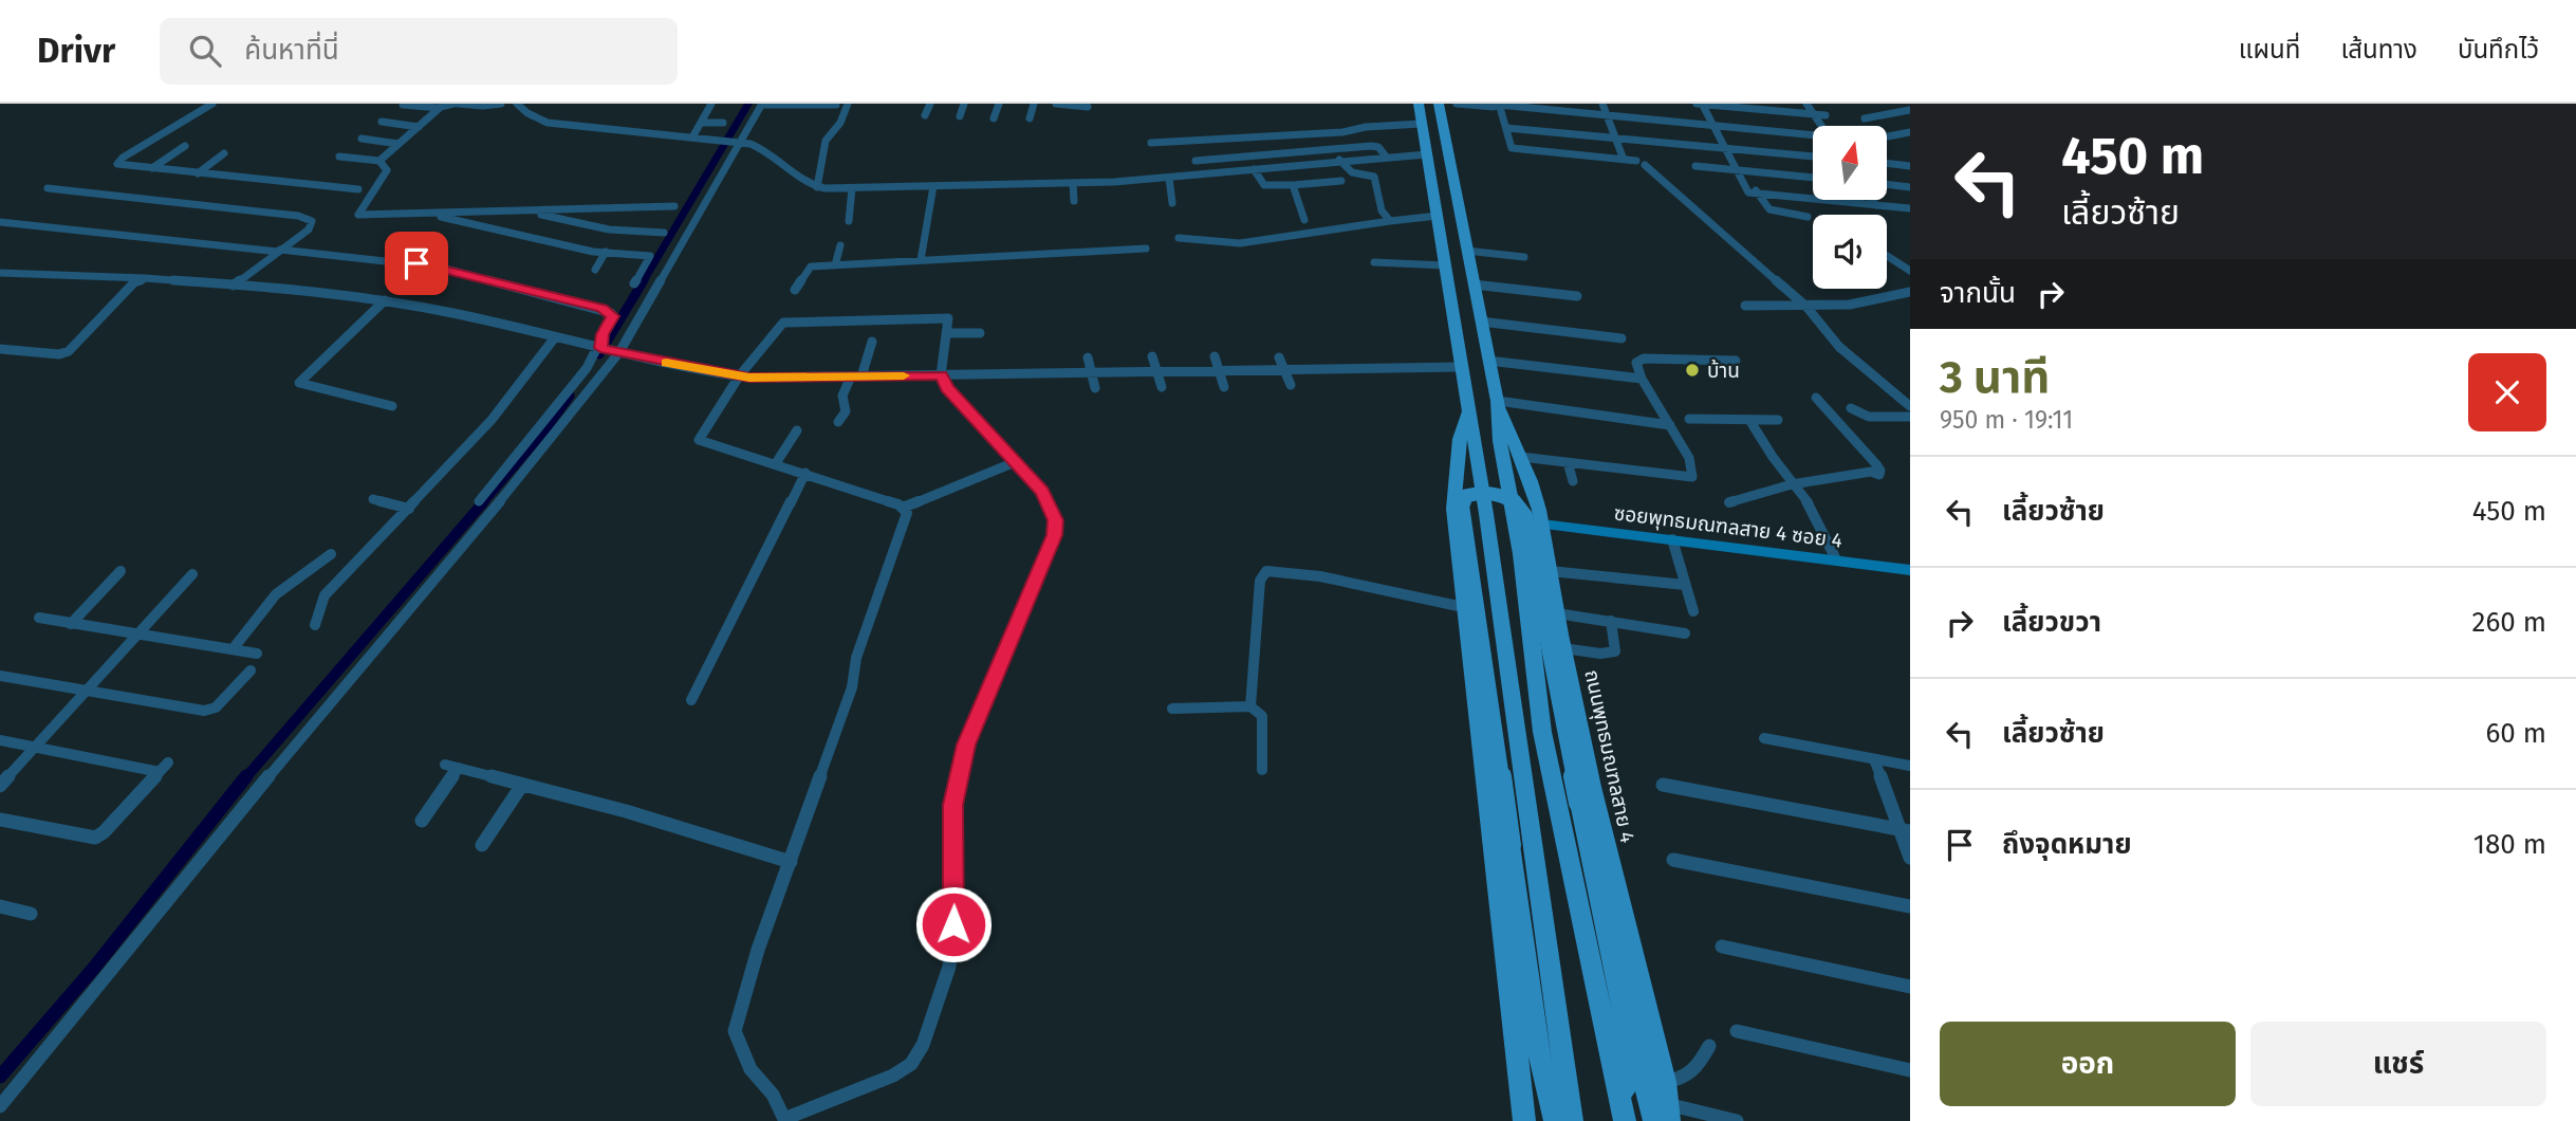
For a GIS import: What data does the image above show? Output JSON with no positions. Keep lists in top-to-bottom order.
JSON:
{
  "streets": {
    "main road": ["ถนนพุทธมณฑลสาย 4"],
    "street": ["ซอยพุทธมณฑลสาย 4 ซอย 4"]
  },
  "crossings": [
    ["ซอยพุทธมณฑลสาย 4 ซอย 4", "ถนนพุทธมณฑลสาย 4"]
  ],
  "places": ["บ้าน"],
  "north": "top",
  "page": {
    "header": "Drivr",
    "search": "ค้นหาที่นี่",
    "nav": ["แผนที่", "เส้นทาง", "บันทึกไว้"],
    "turn": ["450 m", "เลี้ยวซ้าย"],
    "then": "จากนั้น",
    "heading": ["3 นาที", "950 m · 19:11"],
    "list": [
      {
        "name": "เลี้ยวซ้าย",
        "value": "450 m"
      },
      {
        "name": "เลี้ยวขวา",
        "value": "260 m"
      },
      {
        "name": "เลี้ยวซ้าย",
        "value": "60 m"
      },
      {
        "name": "ถึงจุดหมาย",
        "value": "180 m"
      }
    ],
    "buttons": ["ออก", "แชร์"]
  }
}
